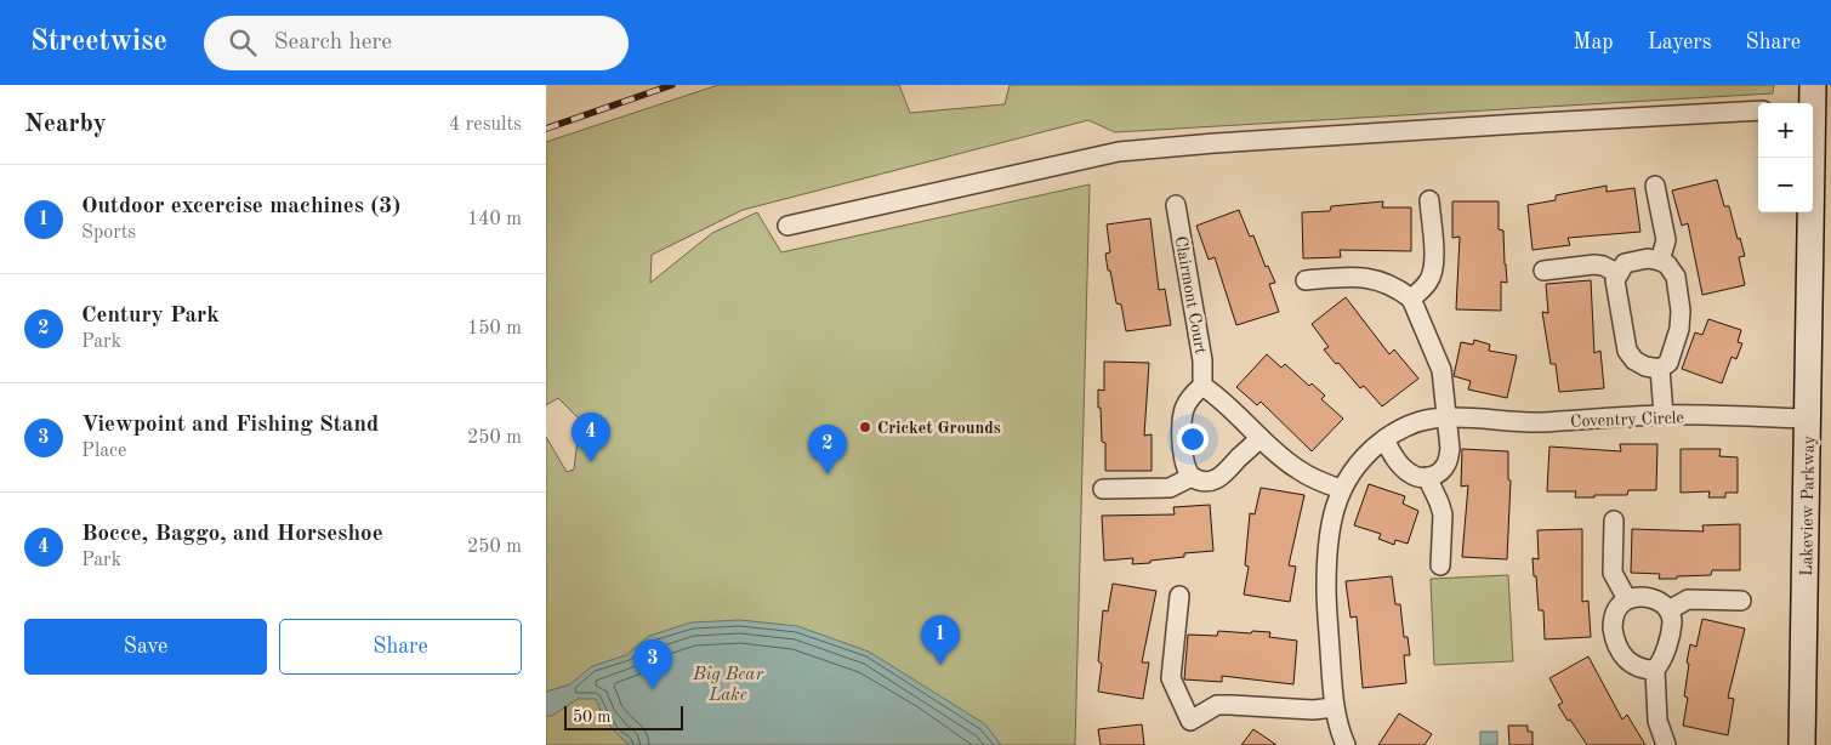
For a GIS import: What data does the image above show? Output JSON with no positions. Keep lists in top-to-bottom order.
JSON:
{
  "streets": {
    "street": ["Clairmont Court", "Coventry Circle", "Lakeview Parkway"]
  },
  "crossings": [
    ["Coventry Circle", "Lakeview Parkway"]
  ],
  "water": ["Big Bear Lake"],
  "places": ["Cricket Grounds"],
  "scale_bar": "50 m",
  "page": {
    "header": "Streetwise",
    "search": "Search here",
    "nav": ["Map", "Layers", "Share"],
    "heading": ["Nearby", "4 results"],
    "map_buttons": ["+", "−"],
    "list": [
      {
        "mark": "1",
        "name": "Outdoor excercise machines (3)",
        "note": "Sports",
        "value": "140 m"
      },
      {
        "mark": "2",
        "name": "Century Park",
        "note": "Park",
        "value": "150 m"
      },
      {
        "mark": "3",
        "name": "Viewpoint and Fishing Stand",
        "note": "Place",
        "value": "250 m"
      },
      {
        "mark": "4",
        "name": "Bocce, Baggo, and Horseshoe",
        "note": "Park",
        "value": "250 m"
      }
    ],
    "pins": [
      "4",
      "2",
      "1",
      "3"
    ],
    "buttons": ["Save", "Share"],
    "scale": "50 m"
  }
}
